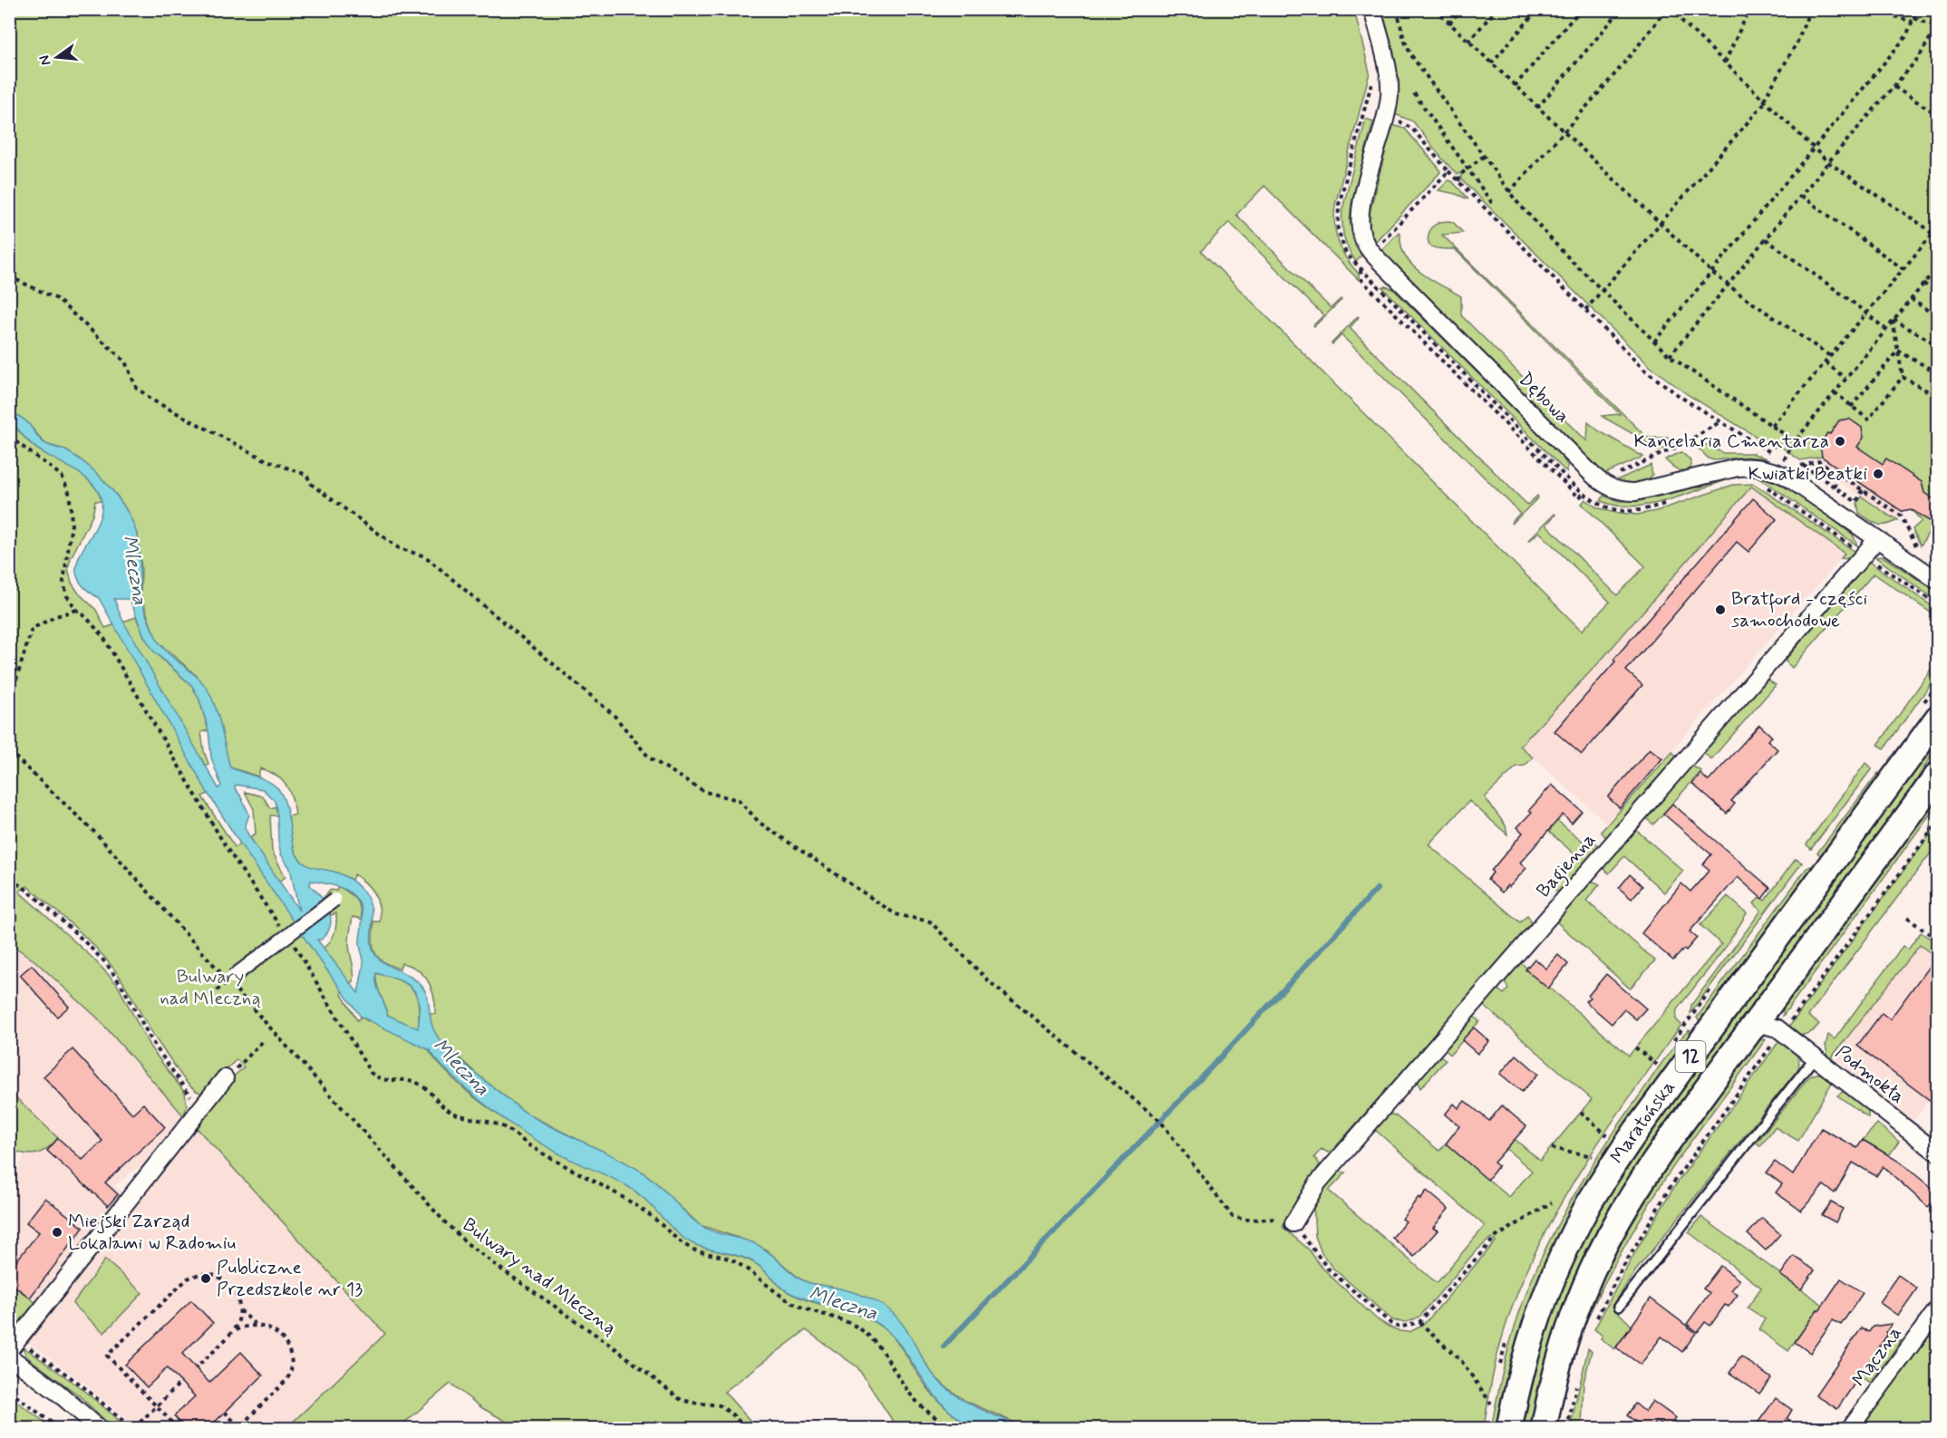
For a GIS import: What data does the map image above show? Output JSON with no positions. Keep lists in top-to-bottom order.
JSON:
{
  "streets": {
    "main road": ["12", "Maratońska"],
    "street": [
      "Dębowa",
      "Bagienna",
      "Podmokła",
      "Mączna"
    ],
    "path": ["Bulwary nad Mleczną"]
  },
  "crossings": [
    ["Dębowa", "Bagienna"]
  ],
  "water": ["Mleczna"],
  "parks": ["Bulwary nad Mleczną"],
  "places": [
    "Kancelaria Cmentarza",
    "Kwiatki Beatki",
    "Bratford - części samochodowe",
    "Miejski Zarząd Lokalami w Radomiu",
    "Publiczne Przedszkole nr 13"
  ],
  "north": "left"
}
